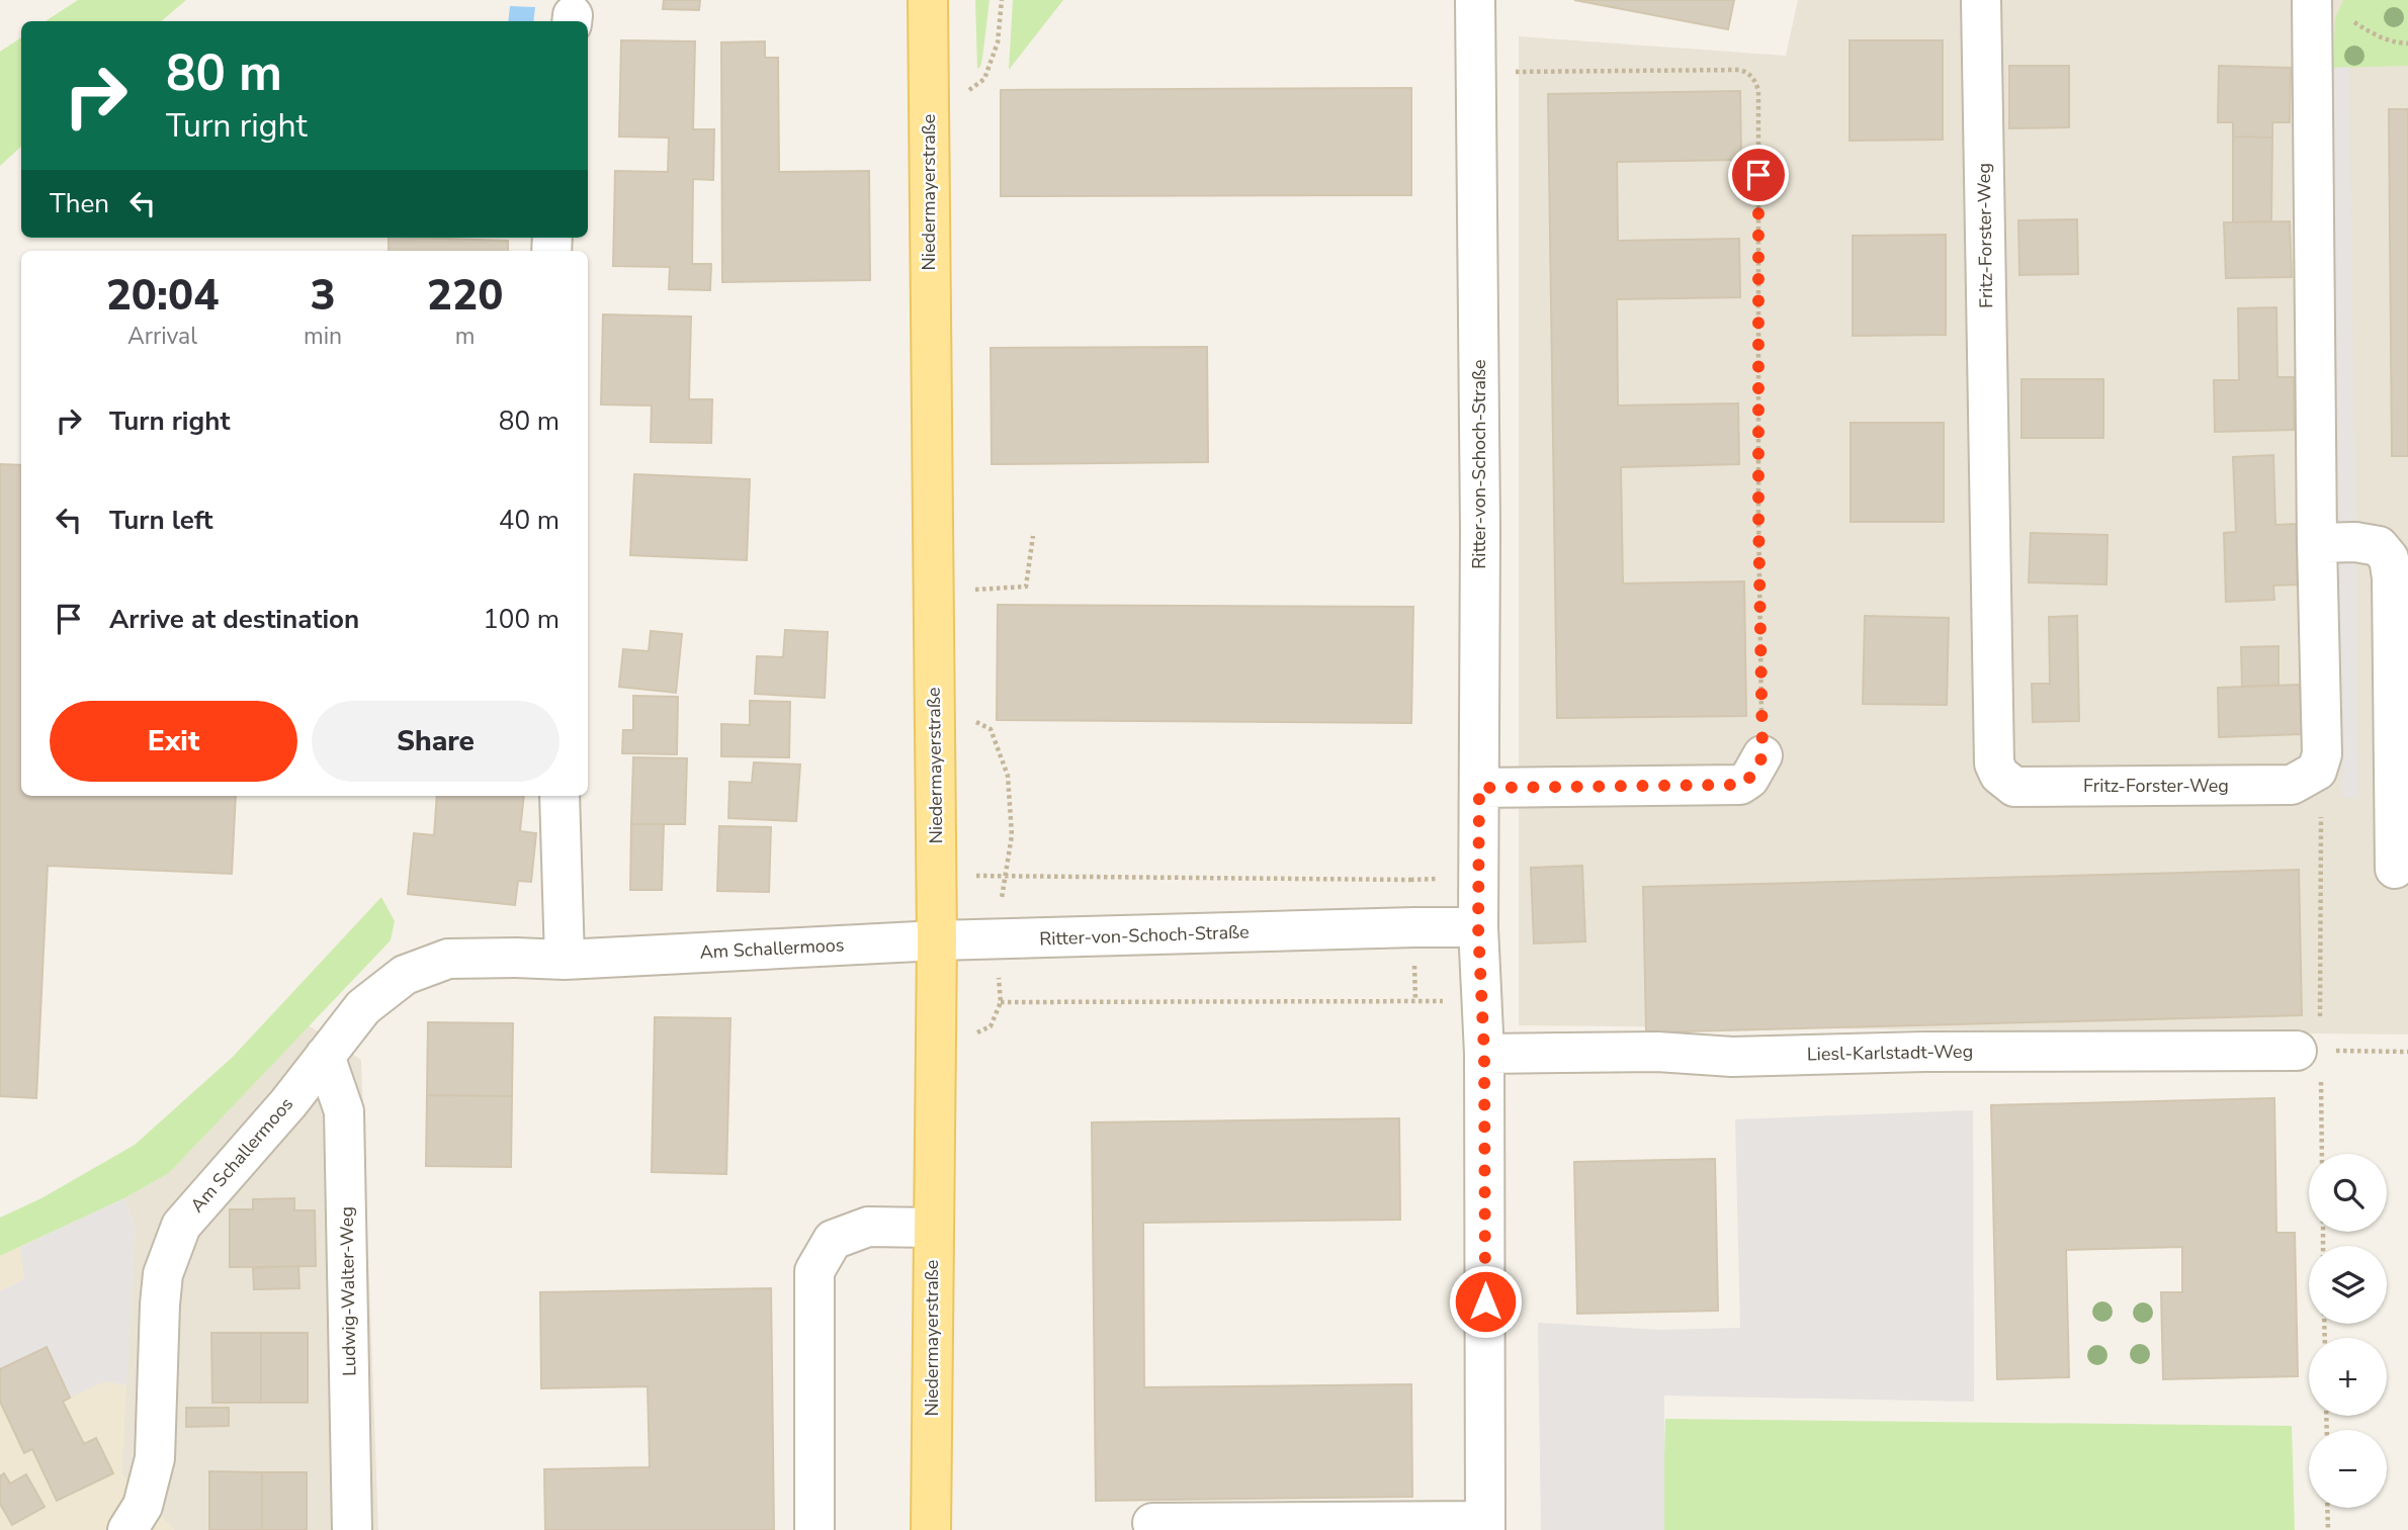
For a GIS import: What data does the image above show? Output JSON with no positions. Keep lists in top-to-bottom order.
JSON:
{
  "streets": {
    "main road": ["Niedermayerstraße"],
    "street": [
      "Fritz-Forster-Weg",
      "Ritter-von-Schoch-Straße",
      "Am Schallermoos",
      "Liesl-Karlstadt-Weg",
      "Ludwig-Walter-Weg"
    ]
  },
  "crossings": [
    ["Niedermayerstraße", "Ritter-von-Schoch-Straße"],
    ["Niedermayerstraße", "Am Schallermoos"],
    ["Ritter-von-Schoch-Straße", "Am Schallermoos"],
    ["Ritter-von-Schoch-Straße", "Liesl-Karlstadt-Weg"],
    ["Am Schallermoos", "Ludwig-Walter-Weg"]
  ],
  "page": {
    "turn": ["80 m", "Turn right"],
    "then": "Then",
    "eta": [
      "20:04",
      "Arrival",
      "3",
      "min",
      "220",
      "m"
    ],
    "list": [
      {
        "name": "Turn right",
        "value": "80 m"
      },
      {
        "name": "Turn left",
        "value": "40 m"
      },
      {
        "name": "Arrive at destination",
        "value": "100 m"
      }
    ],
    "buttons": ["Exit", "Share"],
    "map_buttons": ["+", "−"]
  }
}
